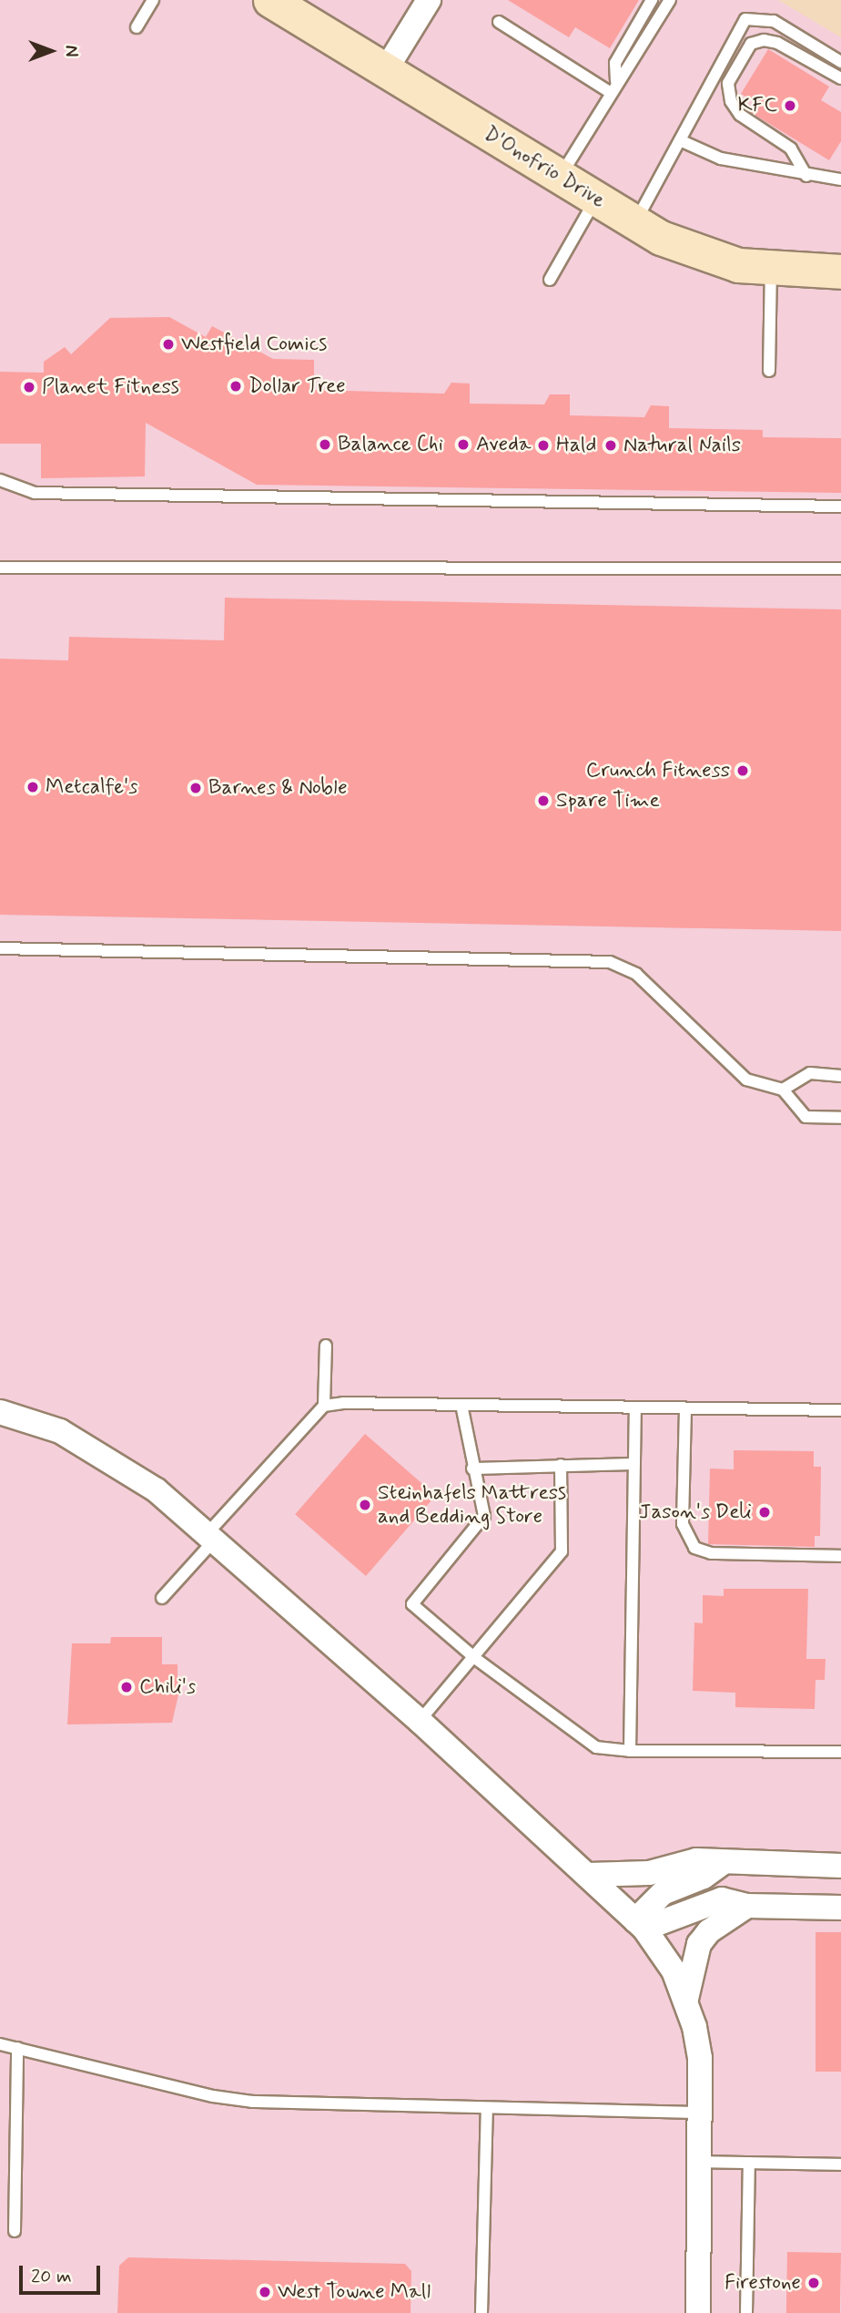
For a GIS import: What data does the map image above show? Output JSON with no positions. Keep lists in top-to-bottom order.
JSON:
{
  "streets": {
    "street": ["D'Onofrio Drive"]
  },
  "places": [
    "KFC",
    "Westfield Comics",
    "Dollar Tree",
    "Planet Fitness",
    "Balance Chi",
    "Aveda",
    "Hald",
    "Natural Nails",
    "Crunch Fitness",
    "Metcalfe's",
    "Barnes & Noble",
    "Spare Time",
    "Steinhafels Mattress and Bedding Store",
    "Jason's Deli",
    "Chili's",
    "Firestone",
    "West Towne Mall"
  ],
  "scale_bar": "20 m",
  "north": "right"
}
